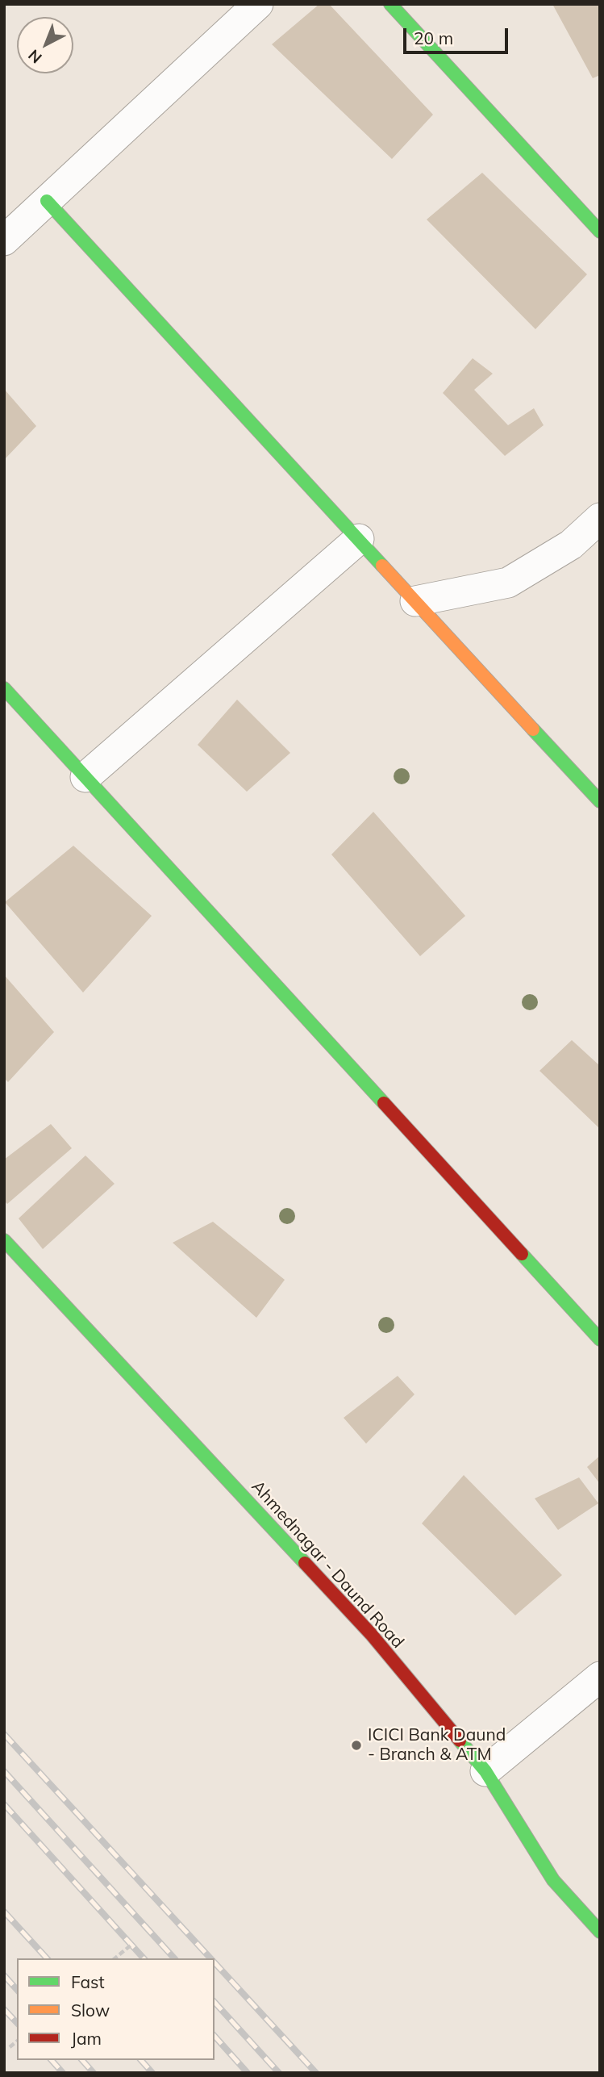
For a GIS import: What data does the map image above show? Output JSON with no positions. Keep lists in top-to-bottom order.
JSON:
{
  "streets": {
    "street": ["Ahmednagar - Daund Road"]
  },
  "places": ["ICICI Bank Daund - Branch & ATM"],
  "legend": ["Fast", "Slow", "Jam"],
  "scale_bar": "20 m",
  "north": "bottom left"
}
